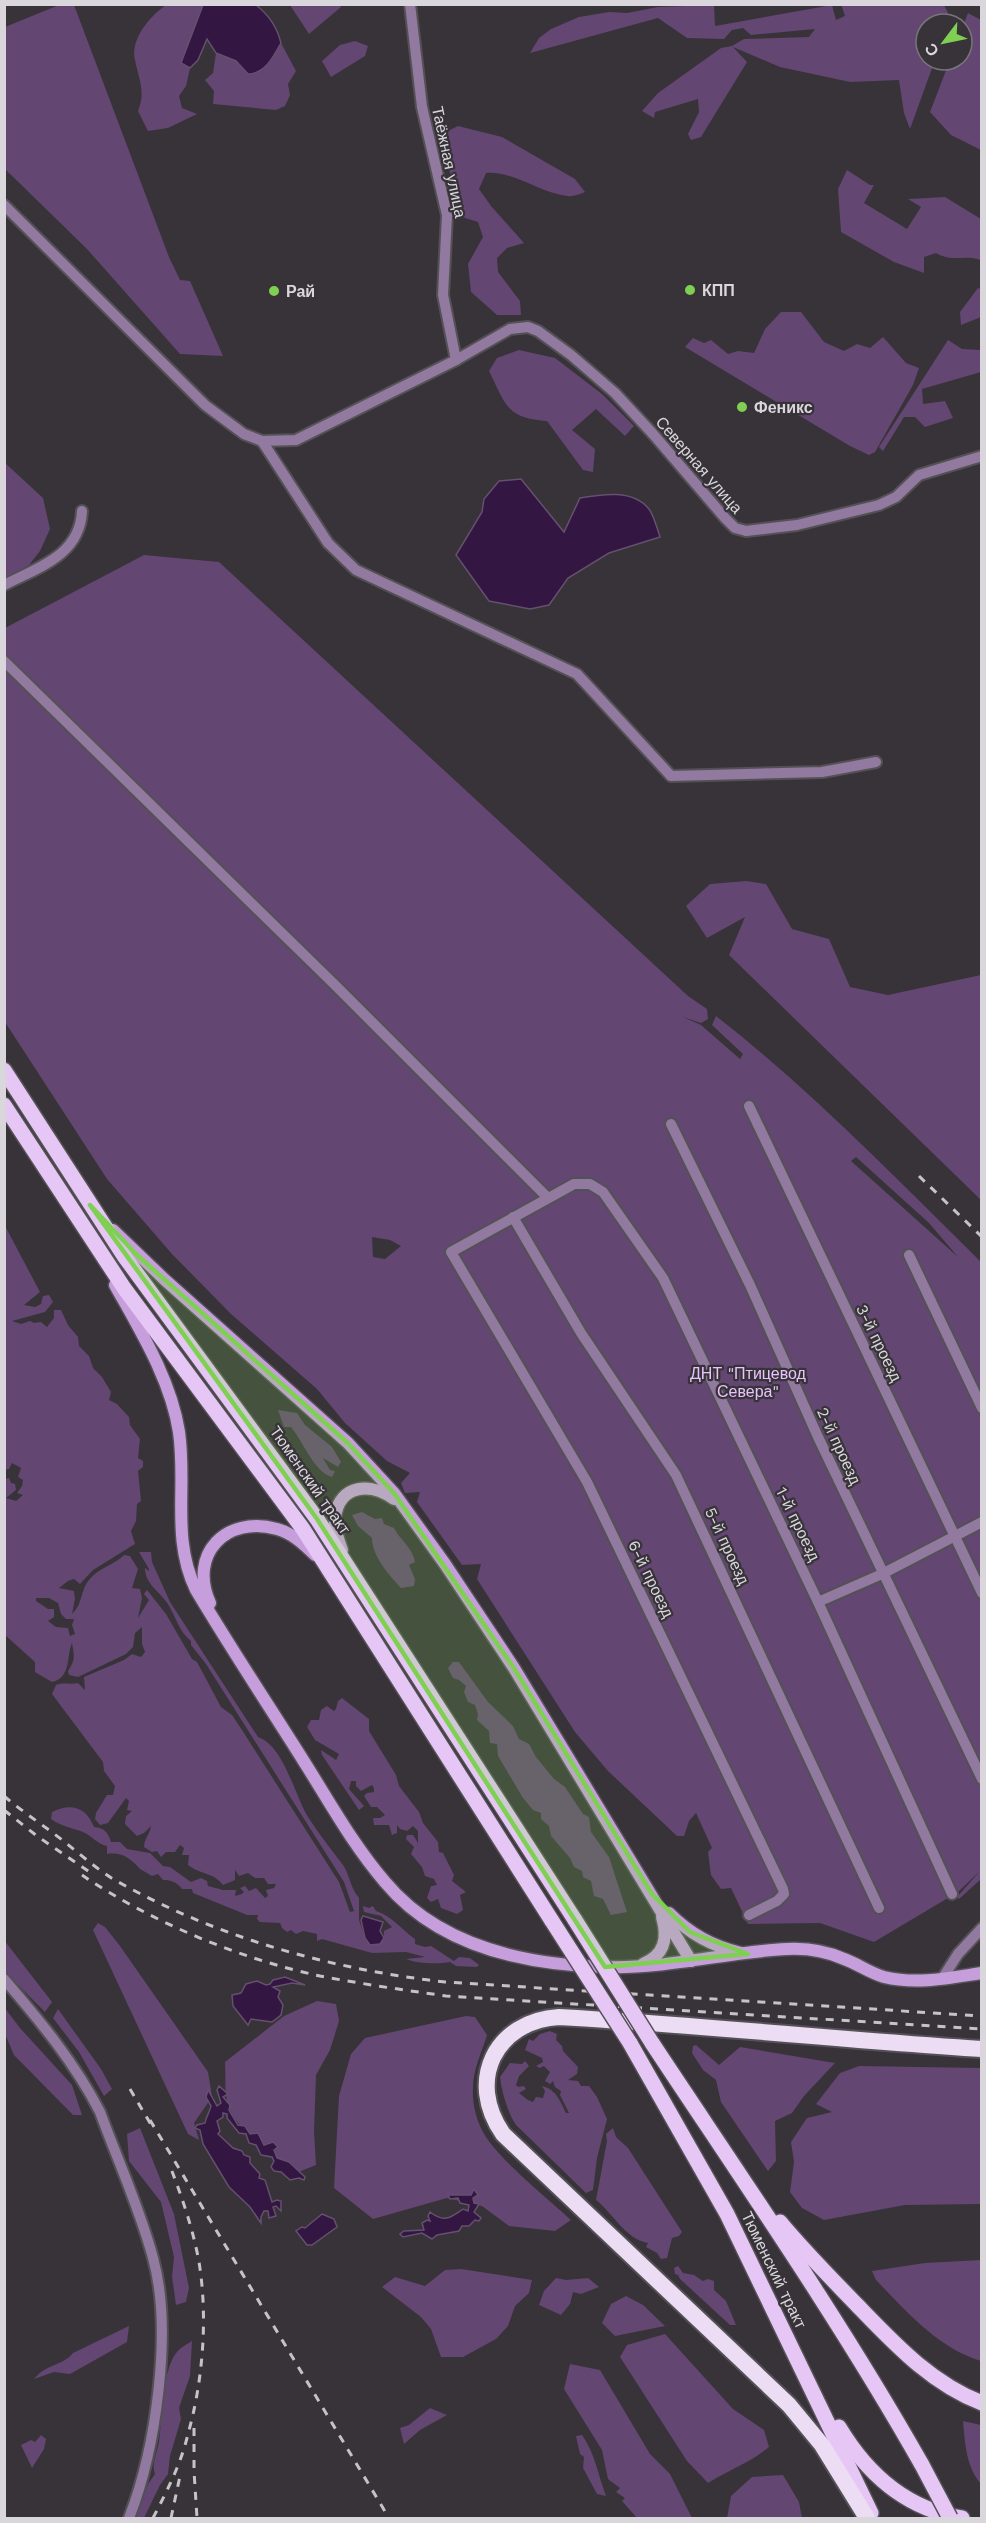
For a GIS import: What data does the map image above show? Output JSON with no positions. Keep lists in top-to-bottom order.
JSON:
{
  "streets": {
    "main road": ["Тюменский тракт"],
    "street": [
      "Таёжная улица",
      "Северная улица",
      "3-й проезд",
      "2-й проезд",
      "1-й проезд",
      "5-й проезд",
      "6-й проезд"
    ]
  },
  "crossings": [
    ["Таёжная улица", "Северная улица"],
    ["5-й проезд", "6-й проезд"]
  ],
  "parks": ["ДНТ \"Птицевод Севера\""],
  "places": ["КПП", "Рай", "Феникс"],
  "north": "bottom left"
}
